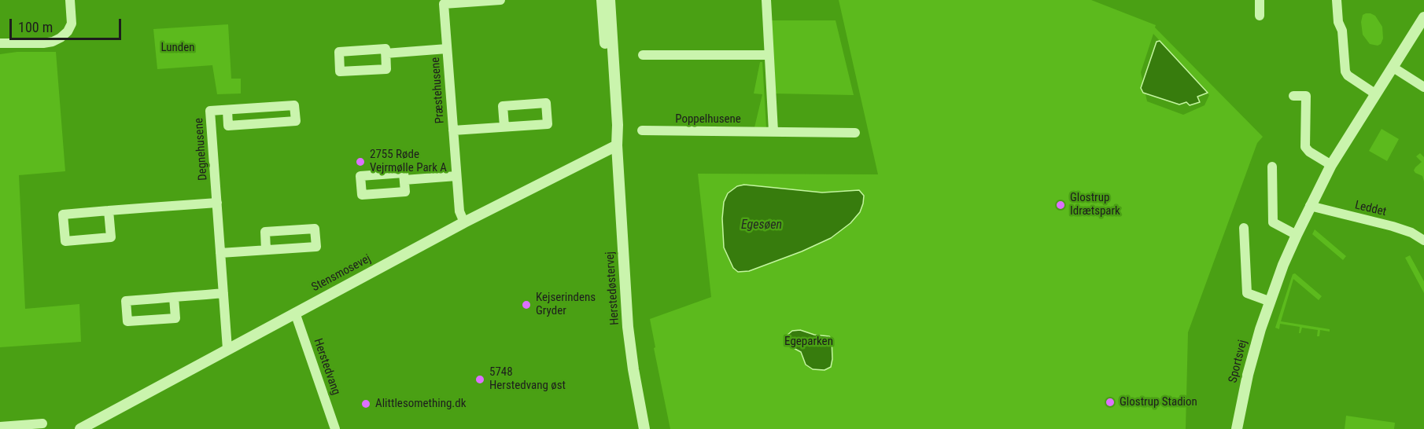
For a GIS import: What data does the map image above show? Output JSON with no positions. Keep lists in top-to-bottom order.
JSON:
{
  "streets": {
    "street": [
      "Præstehusene",
      "Poppelhusene",
      "Degnehusene",
      "Leddet",
      "Stensmosevej",
      "Herstedøstervej",
      "Sportsvej",
      "Herstedvang"
    ]
  },
  "crossings": [
    ["Præstehusene", "Stensmosevej"],
    ["Degnehusene", "Stensmosevej"],
    ["Leddet", "Sportsvej"],
    ["Stensmosevej", "Herstedøstervej"],
    ["Stensmosevej", "Herstedvang"]
  ],
  "water": ["Egesøen"],
  "parks": ["Lunden", "Egeparken"],
  "places": [
    "2755 Røde Vejrmølle Park A",
    "Glostrup Idrætspark",
    "Kejserindens Gryder",
    "5748 Herstedvang øst",
    "Glostrup Stadion",
    "Alittlesomething.dk"
  ],
  "scale_bar": "100 m"
}
